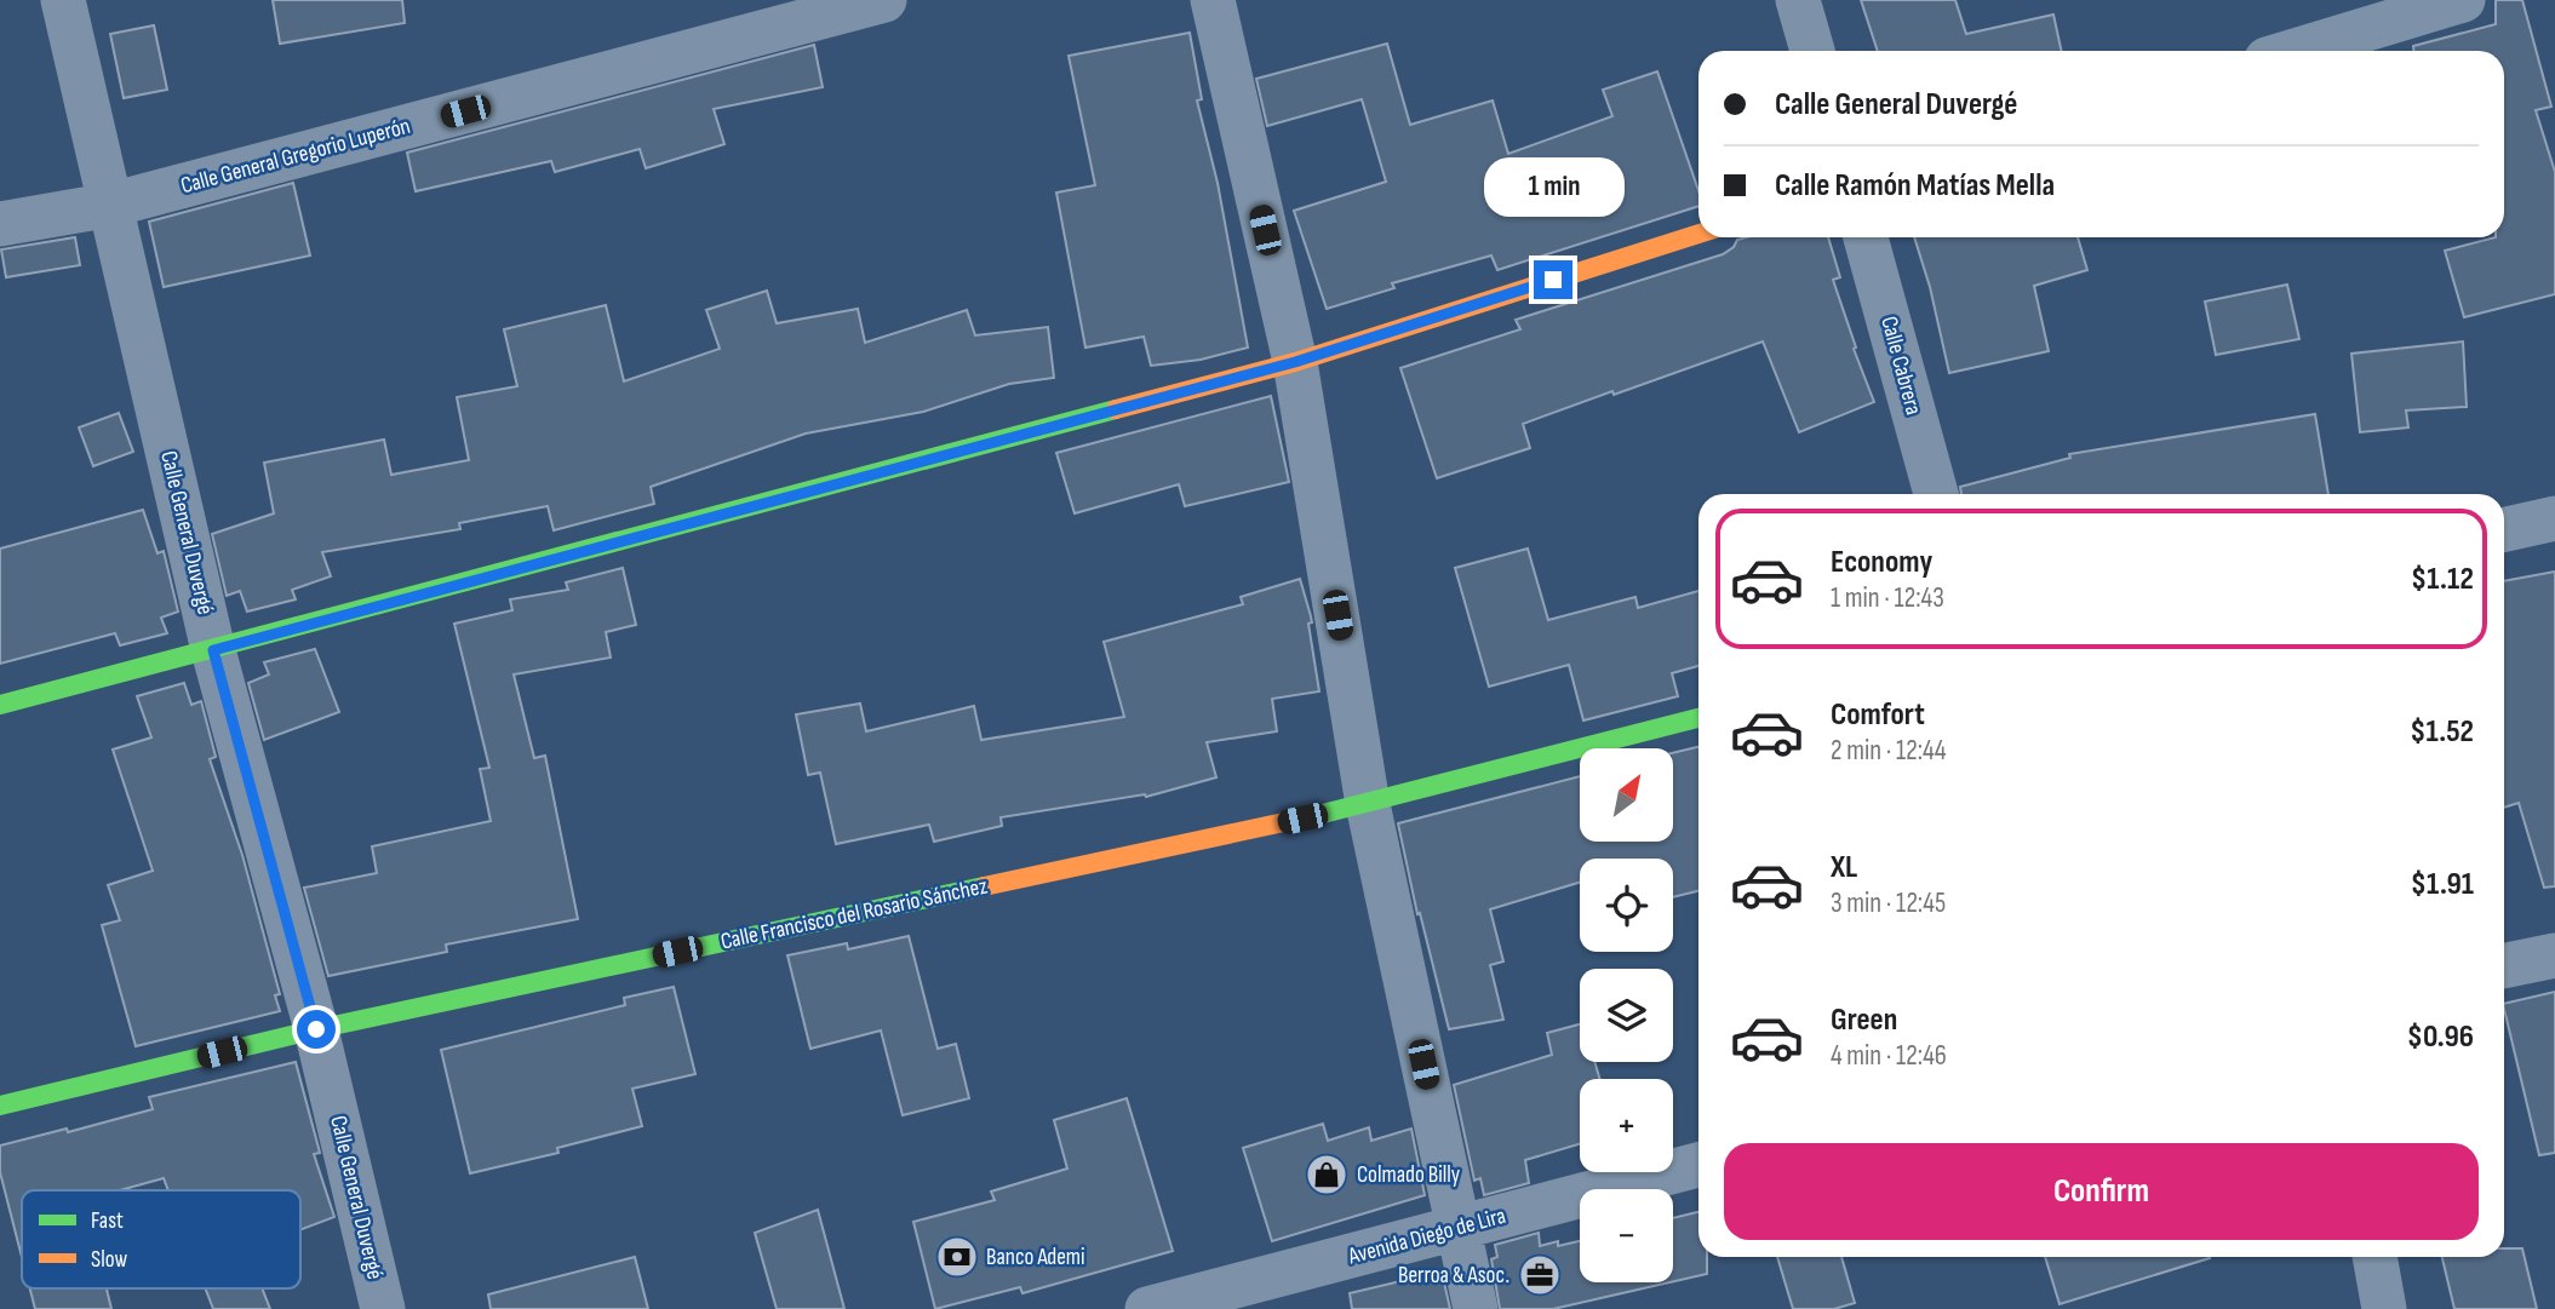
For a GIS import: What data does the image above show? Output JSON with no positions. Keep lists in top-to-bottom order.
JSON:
{
  "streets": {
    "street": [
      "Calle General Gregorio Luperón",
      "Calle Cabrera",
      "Calle General Duvergé",
      "Calle Francisco del Rosario Sánchez",
      "Avenida Diego de Lira"
    ]
  },
  "crossings": [
    ["Calle General Gregorio Luperón", "Calle General Duvergé"],
    ["Calle General Duvergé", "Calle Francisco del Rosario Sánchez"]
  ],
  "places": {
    "shop": ["Colmado Billy"],
    "bank": ["Banco Ademi"],
    "office": ["Berroa & Asoc."]
  },
  "legend": ["Fast", "Slow"],
  "north": "top right",
  "page": {
    "banner": ["Calle General Duvergé", "Calle Ramón Matías Mella"],
    "bubble": "1 min",
    "list": [
      {
        "name": "Economy",
        "note": "1 min · 12:43",
        "value": "$1.12"
      },
      {
        "name": "Comfort",
        "note": "2 min · 12:44",
        "value": "$1.52"
      },
      {
        "name": "XL",
        "note": "3 min · 12:45",
        "value": "$1.91"
      },
      {
        "name": "Green",
        "note": "4 min · 12:46",
        "value": "$0.96"
      }
    ],
    "map_buttons": ["+", "−"],
    "buttons": "Confirm"
  }
}
